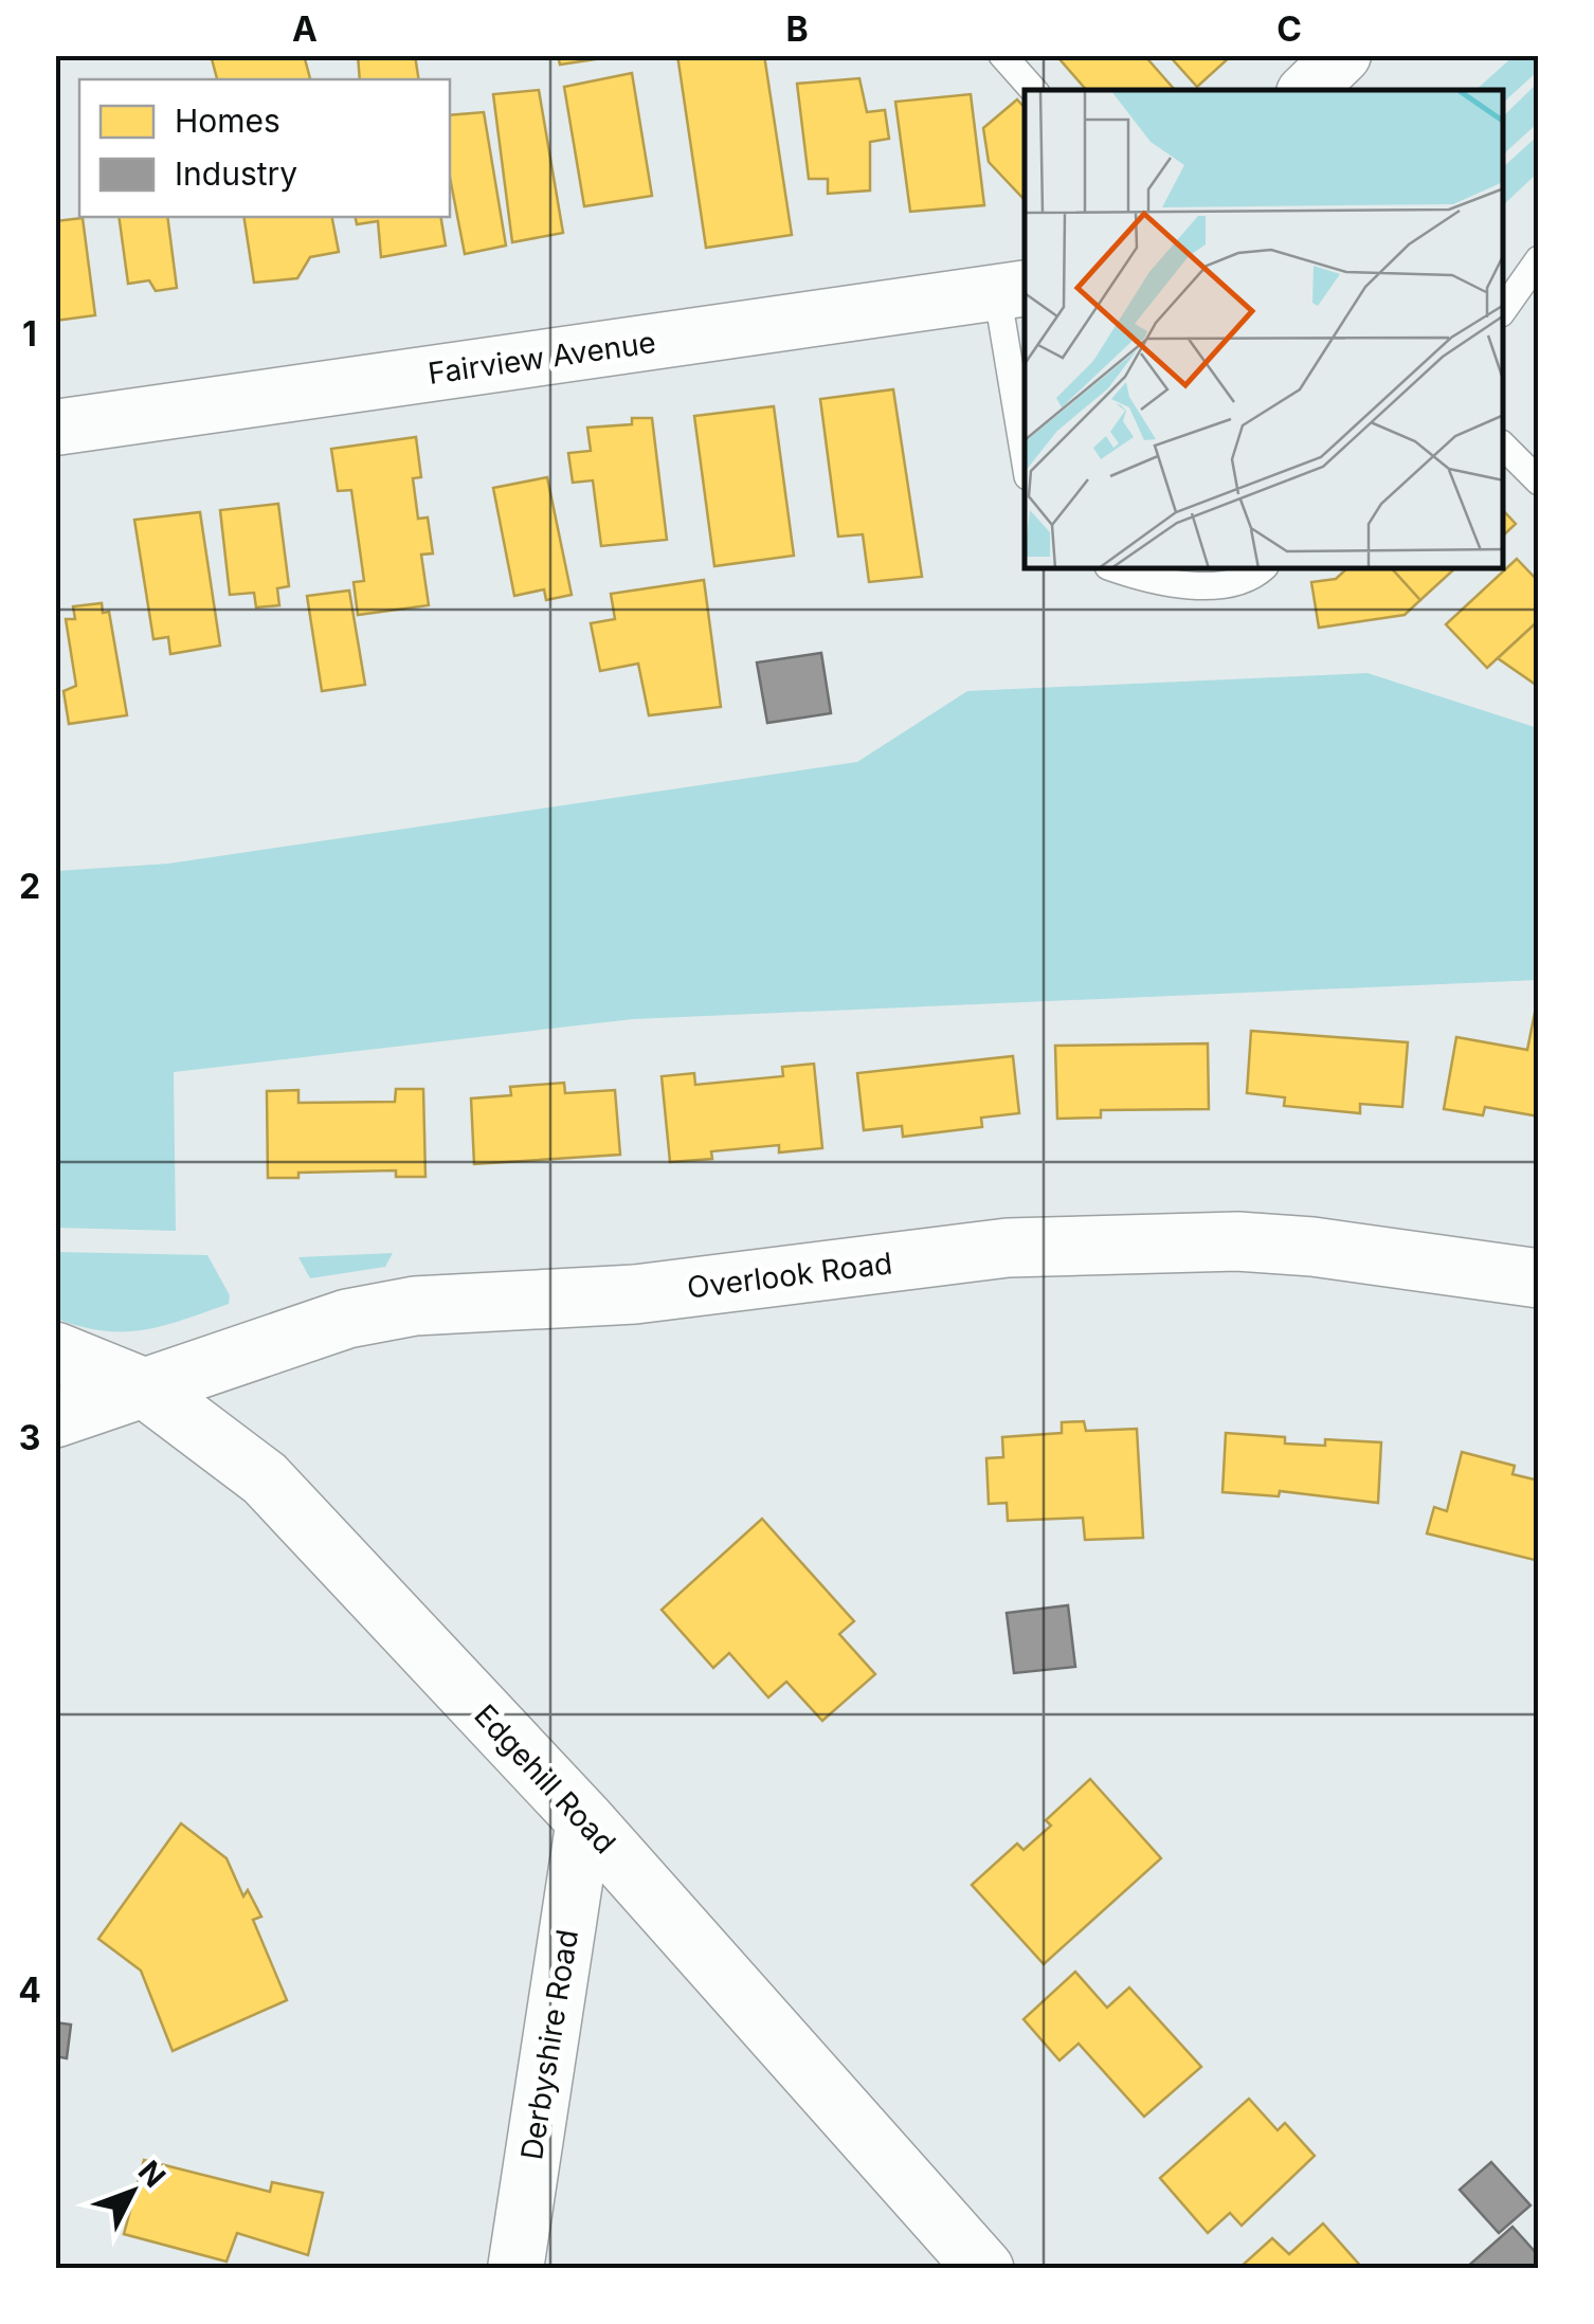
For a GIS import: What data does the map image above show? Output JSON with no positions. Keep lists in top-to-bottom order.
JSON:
{
  "streets": {
    "street": [
      "Fairview Avenue",
      "Overlook Road",
      "Edgehill Road",
      "Derbyshire Road"
    ]
  },
  "crossings": [
    ["Overlook Road", "Edgehill Road"],
    ["Edgehill Road", "Derbyshire Road"]
  ],
  "legend": ["Homes", "Industry"],
  "north": "top right",
  "grid": {
    "columns": ["A", "B", "C"],
    "rows": [
      "1",
      "2",
      "3",
      "4"
    ]
  }
}
